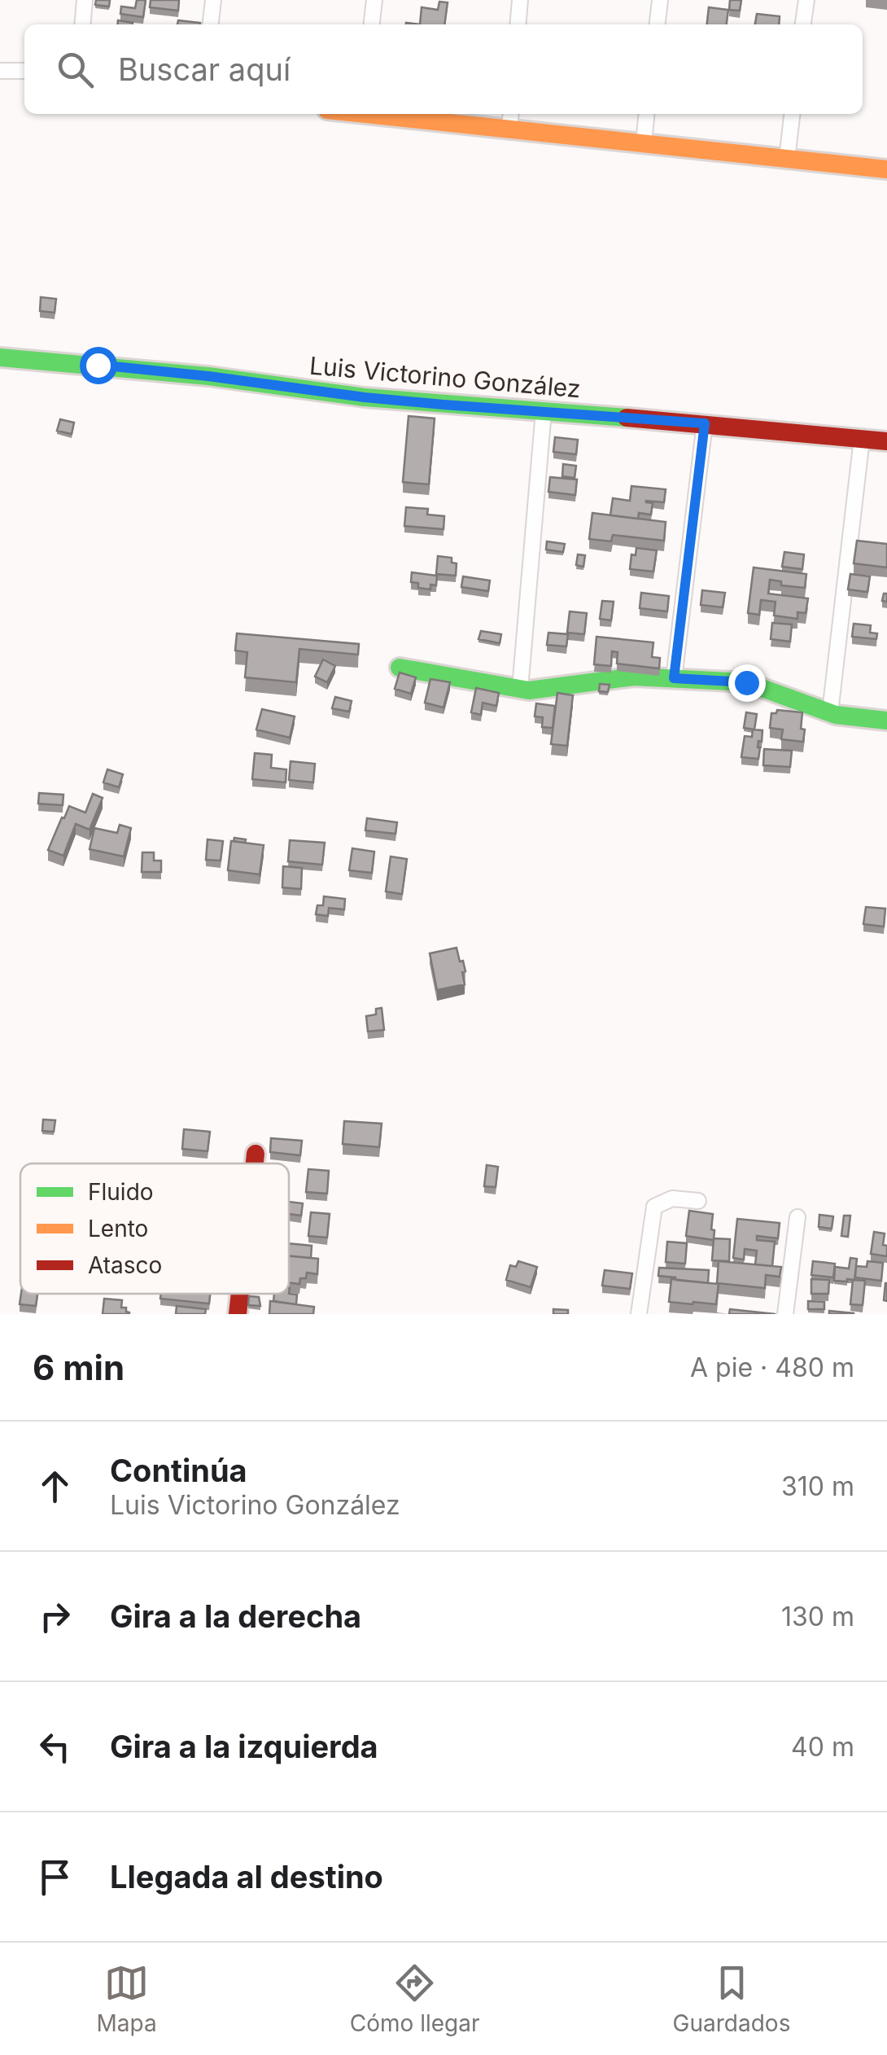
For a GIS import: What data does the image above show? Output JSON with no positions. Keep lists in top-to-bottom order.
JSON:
{
  "streets": {
    "street": ["Luis Victorino González"]
  },
  "legend": ["Fluido", "Lento", "Atasco"],
  "page": {
    "search": "Buscar aquí",
    "heading": ["6 min", "A pie · 480 m"],
    "list": [
      ["Continúa", "Luis Victorino González", "310 m"],
      ["Gira a la derecha", "130 m"],
      ["Gira a la izquierda", "40 m"],
      "Llegada al destino"
    ],
    "nav": ["Mapa", "Cómo llegar", "Guardados"]
  }
}
